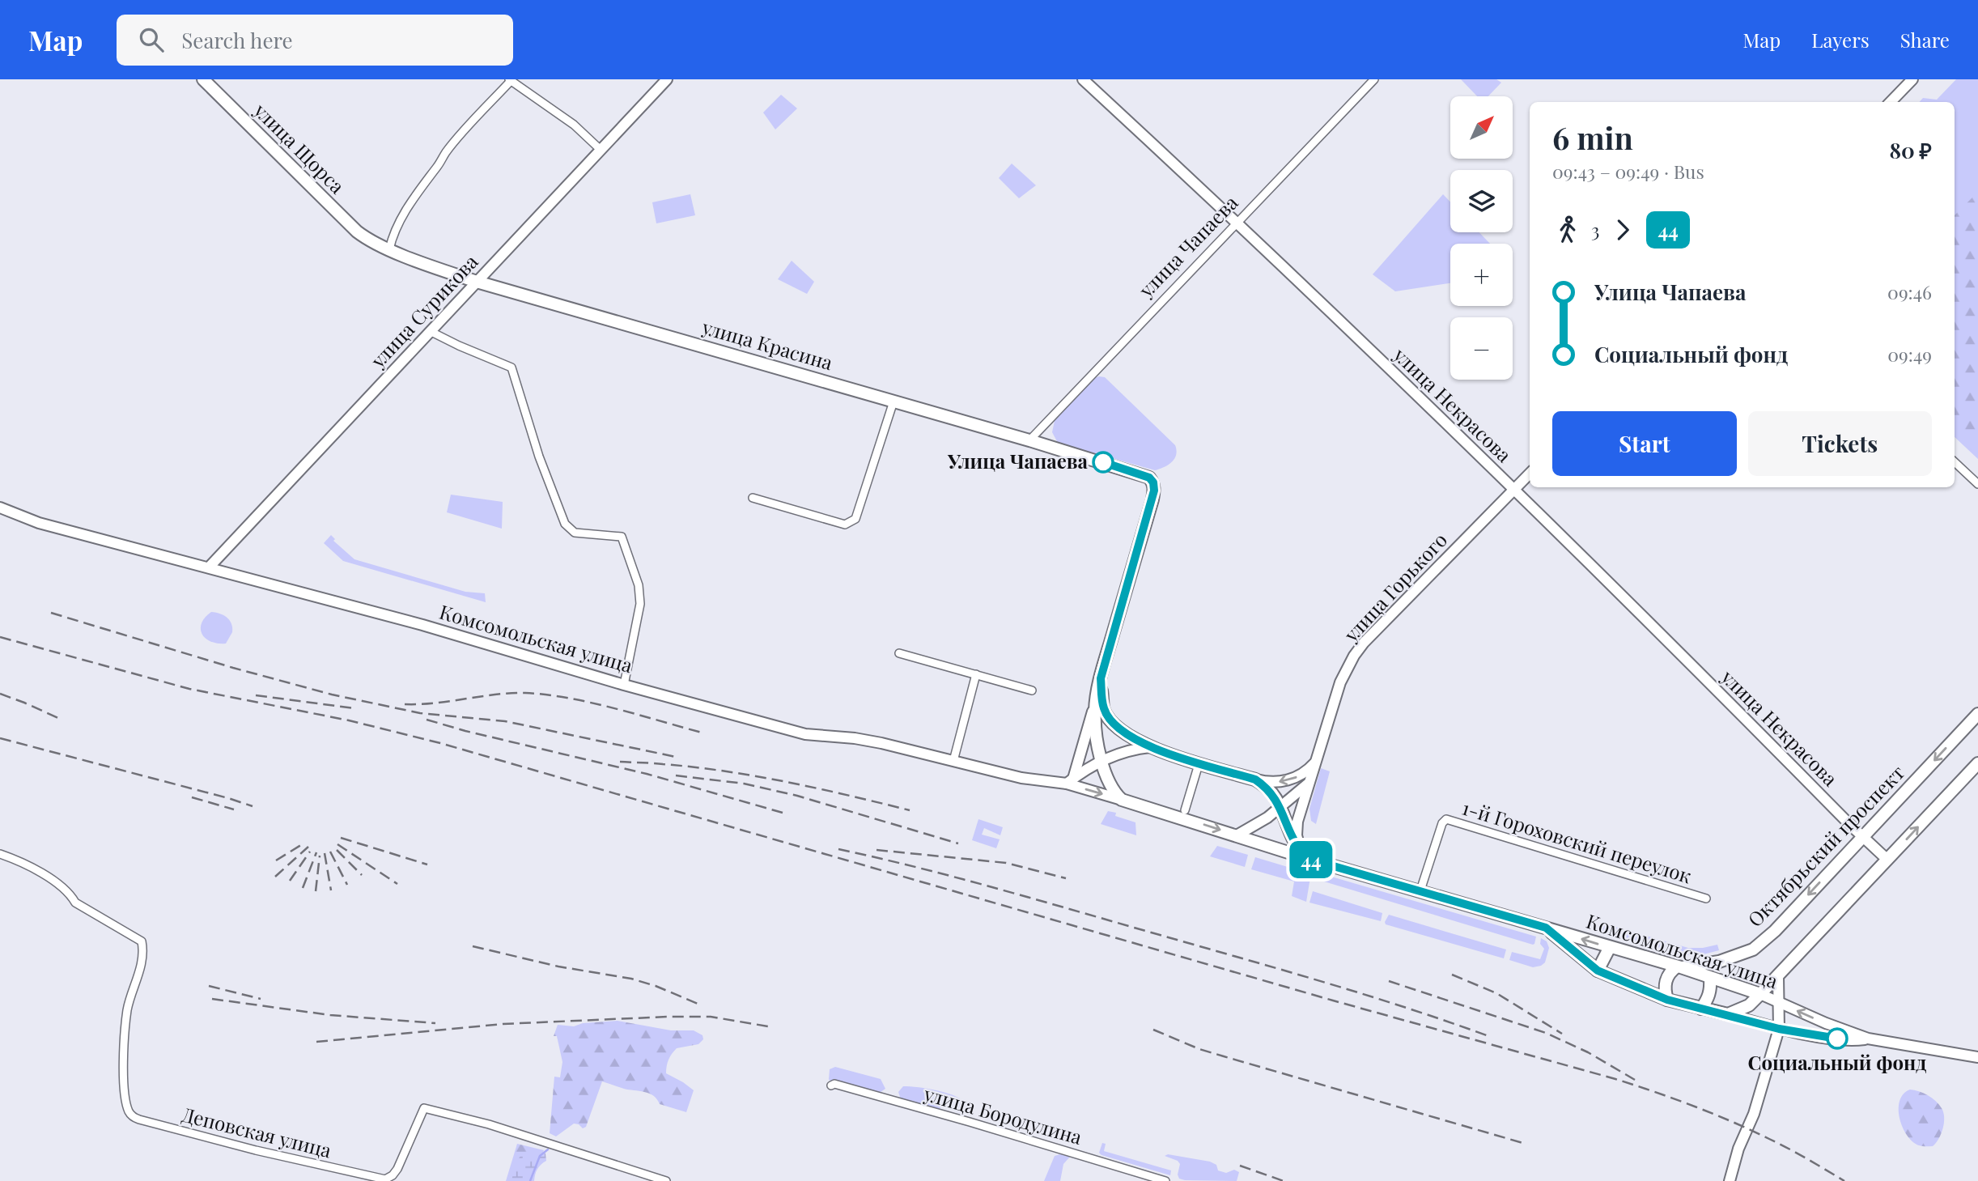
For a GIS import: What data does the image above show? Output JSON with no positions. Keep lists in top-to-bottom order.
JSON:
{
  "streets": {
    "main road": [
      "улица Щорса",
      "улица Красина",
      "Комсомольская улица",
      "Октябрьский проспект"
    ],
    "street": [
      "улица Чапаева",
      "улица Сурикова",
      "улица Некрасова",
      "улица Горького",
      "1-й Гороховский переулок",
      "улица Бородулина",
      "Деповская улица"
    ]
  },
  "crossings": [
    ["улица Щорса", "улица Красина"],
    ["улица Чапаева", "улица Красина"],
    ["улица Чапаева", "улица Некрасова"],
    ["улица Сурикова", "улица Красина"],
    ["улица Сурикова", "Комсомольская улица"],
    ["улица Некрасова", "улица Горького"],
    ["улица Некрасова", "Октябрьский проспект"],
    ["улица Горького", "Комсомольская улица"],
    ["Комсомольская улица", "1-й Гороховский переулок"],
    ["Комсомольская улица", "Октябрьский проспект"]
  ],
  "places": ["Улица Чапаева", "Социальный фонд"],
  "lines": ["bus line 44"],
  "north": "top right",
  "page": {
    "header": "Map",
    "search": "Search here",
    "nav": ["Map", "Layers", "Share"],
    "on_map": "44",
    "map_buttons": ["+", "−"],
    "heading": ["6 min", "09:43 – 09:49 · Bus", "80 ₽"],
    "legs": ["3", "44"],
    "list": [
      {
        "name": "Улица Чапаева",
        "value": "09:46"
      },
      {
        "name": "Социальный фонд",
        "value": "09:49"
      }
    ],
    "buttons": ["Start", "Tickets"]
  }
}
